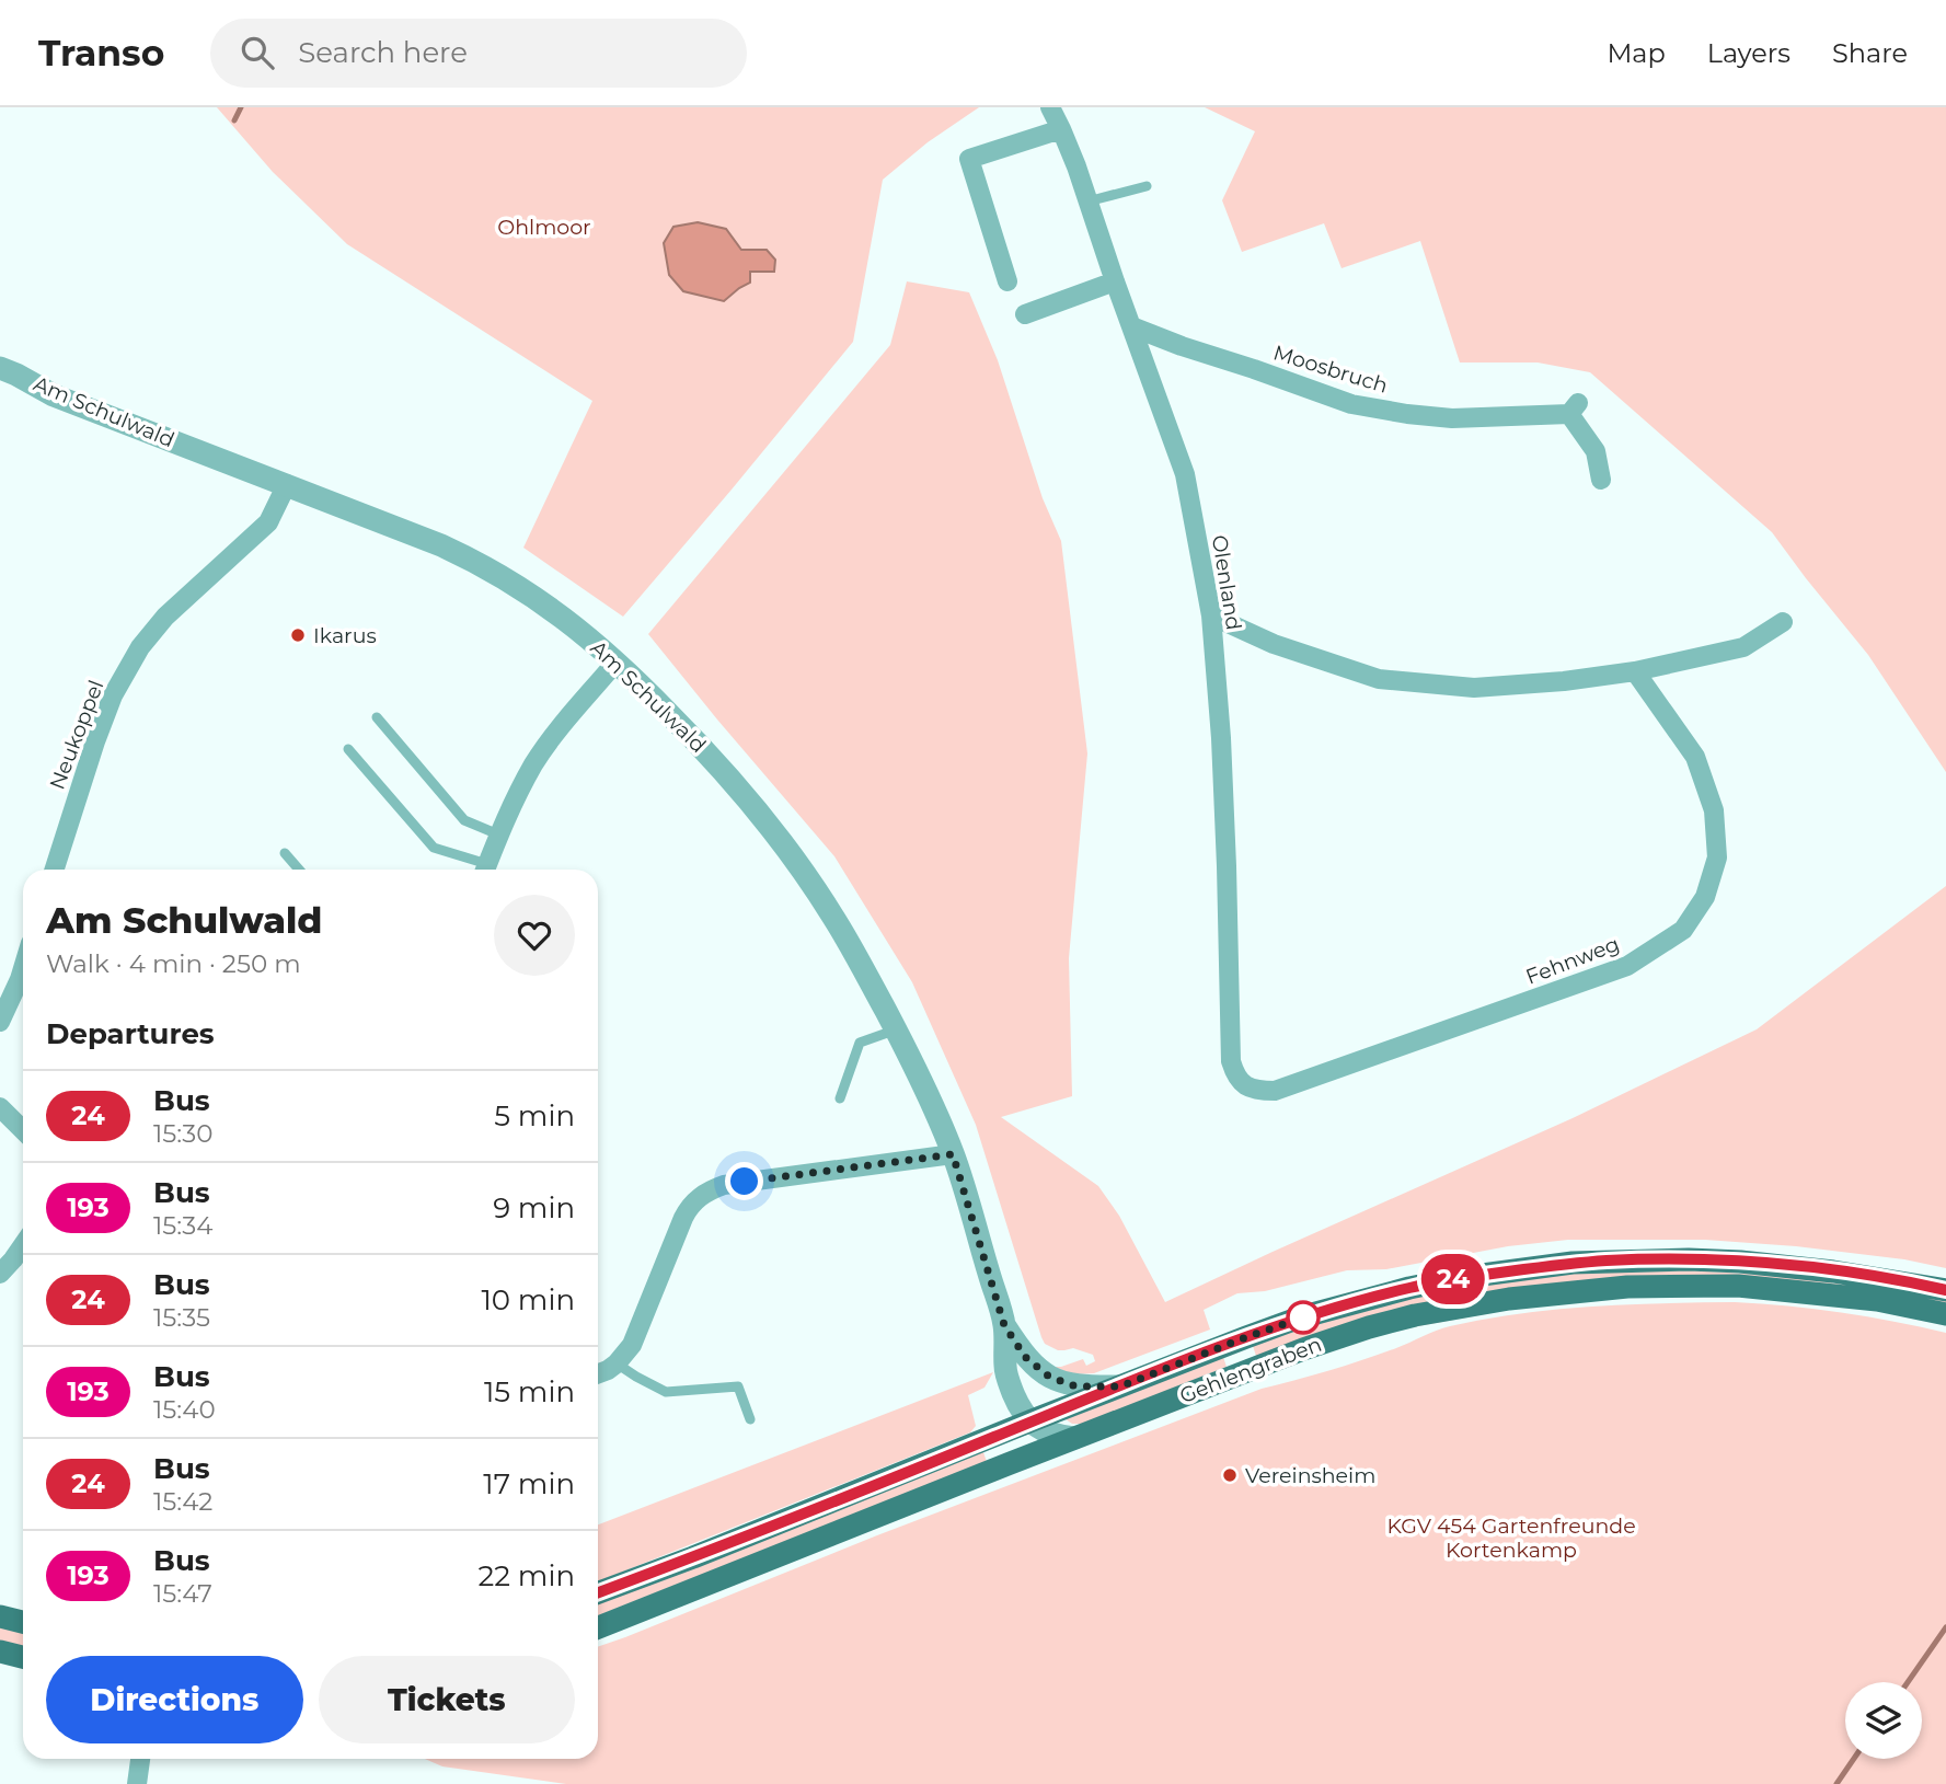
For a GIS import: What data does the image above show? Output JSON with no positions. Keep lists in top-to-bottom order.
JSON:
{
  "streets": {
    "main road": ["Gehlengraben"],
    "street": [
      "Moosbruch",
      "Am Schulwald",
      "Olenland",
      "Neukoppel",
      "Fehnweg"
    ]
  },
  "crossings": [
    ["Moosbruch", "Olenland"],
    ["Am Schulwald", "Neukoppel"],
    ["Am Schulwald", "Gehlengraben"],
    ["Olenland", "Fehnweg"]
  ],
  "parks": ["Ohlmoor", "KGV 454 Gartenfreunde Kortenkamp"],
  "places": ["Ikarus", "Vereinsheim"],
  "lines": ["bus line 24"],
  "page": {
    "header": "Transo",
    "search": "Search here",
    "nav": ["Map", "Layers", "Share"],
    "on_map": "24",
    "heading": [
      ["Am Schulwald", "Walk · 4 min · 250 m"],
      "Departures"
    ],
    "list": [
      {
        "mark": "24",
        "name": "Bus",
        "note": "15:30",
        "value": "5 min"
      },
      {
        "mark": "193",
        "name": "Bus",
        "note": "15:34",
        "value": "9 min"
      },
      {
        "mark": "24",
        "name": "Bus",
        "note": "15:35",
        "value": "10 min"
      },
      {
        "mark": "193",
        "name": "Bus",
        "note": "15:40",
        "value": "15 min"
      },
      {
        "mark": "24",
        "name": "Bus",
        "note": "15:42",
        "value": "17 min"
      },
      {
        "mark": "193",
        "name": "Bus",
        "note": "15:47",
        "value": "22 min"
      }
    ],
    "buttons": ["Directions", "Tickets"]
  }
}
